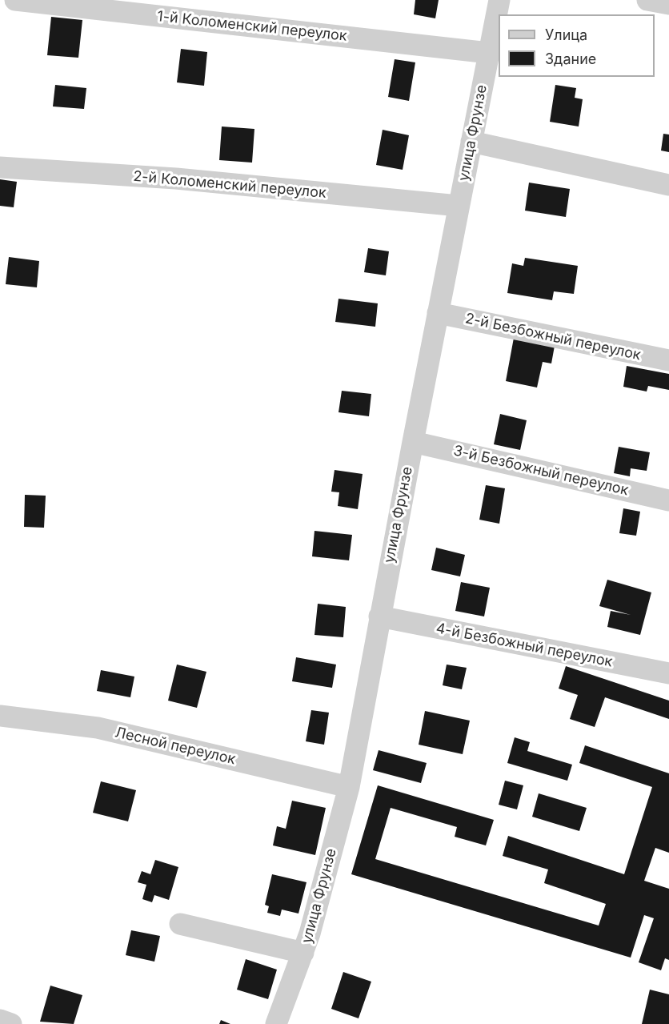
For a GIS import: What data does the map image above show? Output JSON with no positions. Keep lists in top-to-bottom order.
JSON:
{
  "streets": {
    "street": [
      "1-й Коломенский переулок",
      "улица Фрунзе",
      "2-й Коломенский переулок",
      "2-й Безбожный переулок",
      "3-й Безбожный переулок",
      "4-й Безбожный переулок",
      "Лесной переулок"
    ]
  },
  "crossings": [
    ["1-й Коломенский переулок", "улица Фрунзе"],
    ["улица Фрунзе", "2-й Коломенский переулок"],
    ["улица Фрунзе", "2-й Безбожный переулок"],
    ["улица Фрунзе", "3-й Безбожный переулок"],
    ["улица Фрунзе", "4-й Безбожный переулок"],
    ["улица Фрунзе", "Лесной переулок"]
  ],
  "legend": ["Улица", "Здание"]
}
